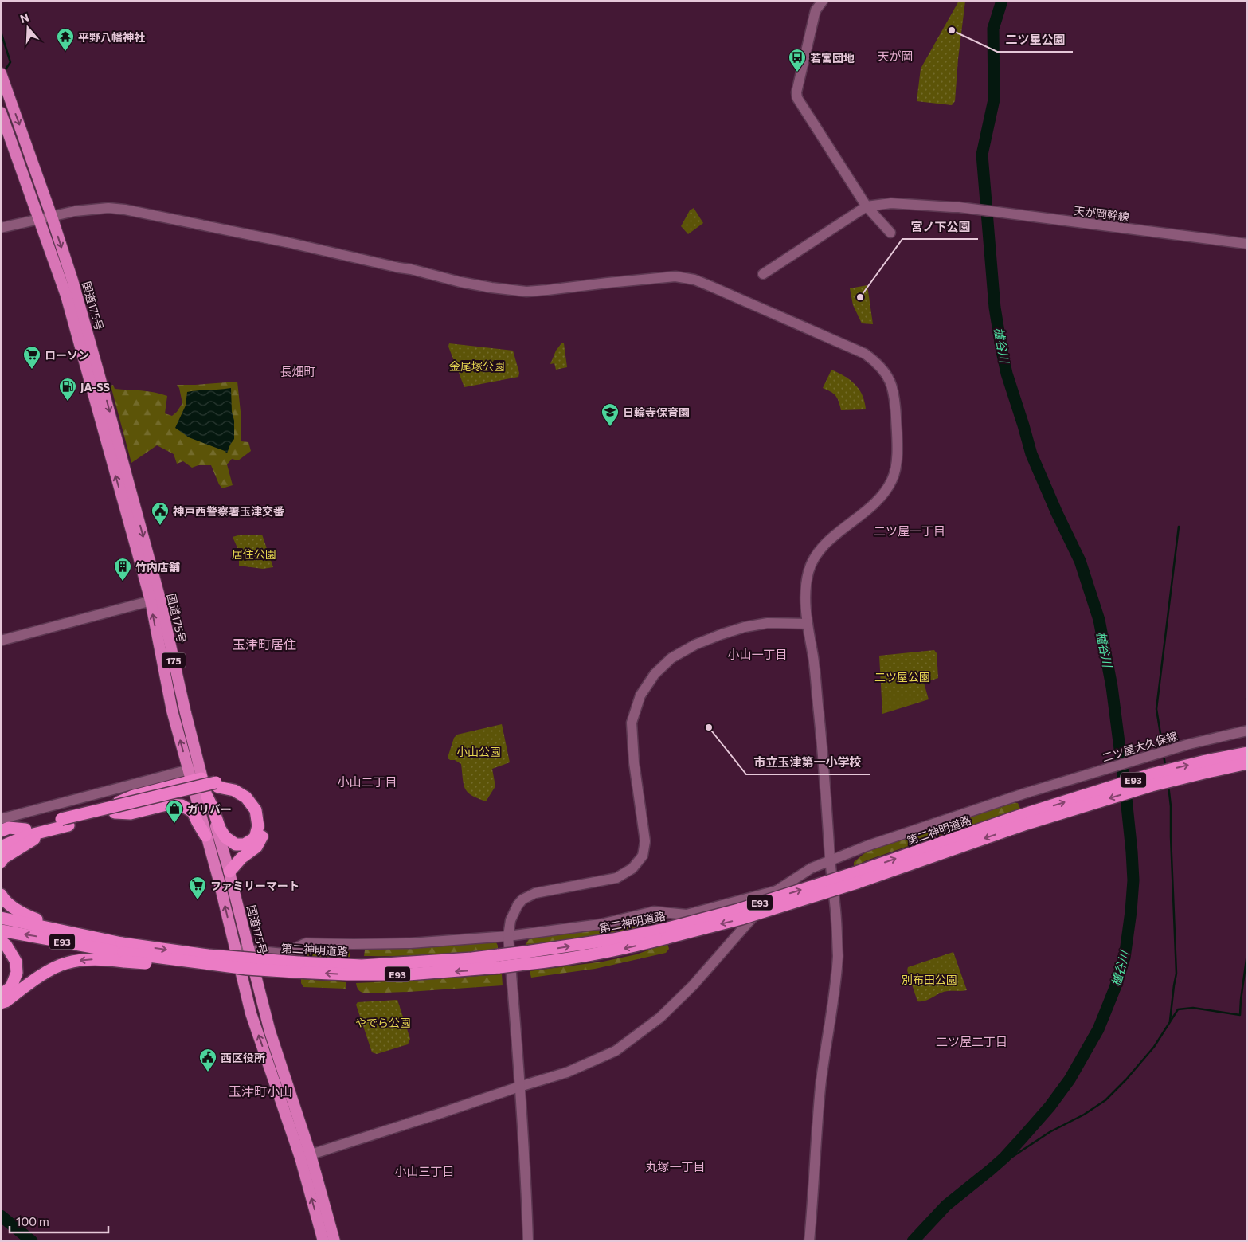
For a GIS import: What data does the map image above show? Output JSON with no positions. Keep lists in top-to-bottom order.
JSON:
{
  "streets": {
    "highway": [
      "国道175号",
      "175",
      "E93",
      "第二神明道路"
    ],
    "street": ["天が岡幹線", "二ツ屋大久保線"]
  },
  "districts": [
    "天が岡",
    "長畑町",
    "二ツ屋一丁目",
    "玉津町居住",
    "小山一丁目",
    "小山二丁目",
    "二ツ屋二丁目",
    "玉津町小山",
    "丸塚一丁目",
    "小山三丁目"
  ],
  "water": ["櫨谷川"],
  "parks": [
    "金尾塚公園",
    "居住公園",
    "二ツ屋公園",
    "小山公園",
    "別布田公園",
    "やでら公園"
  ],
  "places": {
    "other": ["二ツ星公園", "宮ノ下公園", "市立玉津第一小学校"],
    "temple": ["平野八幡神社"],
    "bus stop": ["若宮団地"],
    "supermarket": ["ローソン", "ファミリーマート"],
    "fuel station": ["JA-SS"],
    "school or university": ["日輪寺保育園"],
    "public building": ["神戸西警察署玉津交番", "西区役所"],
    "building": ["竹内店舗"],
    "shop": ["ガリバー"]
  },
  "scale_bar": "100 m",
  "north": "top"
}
